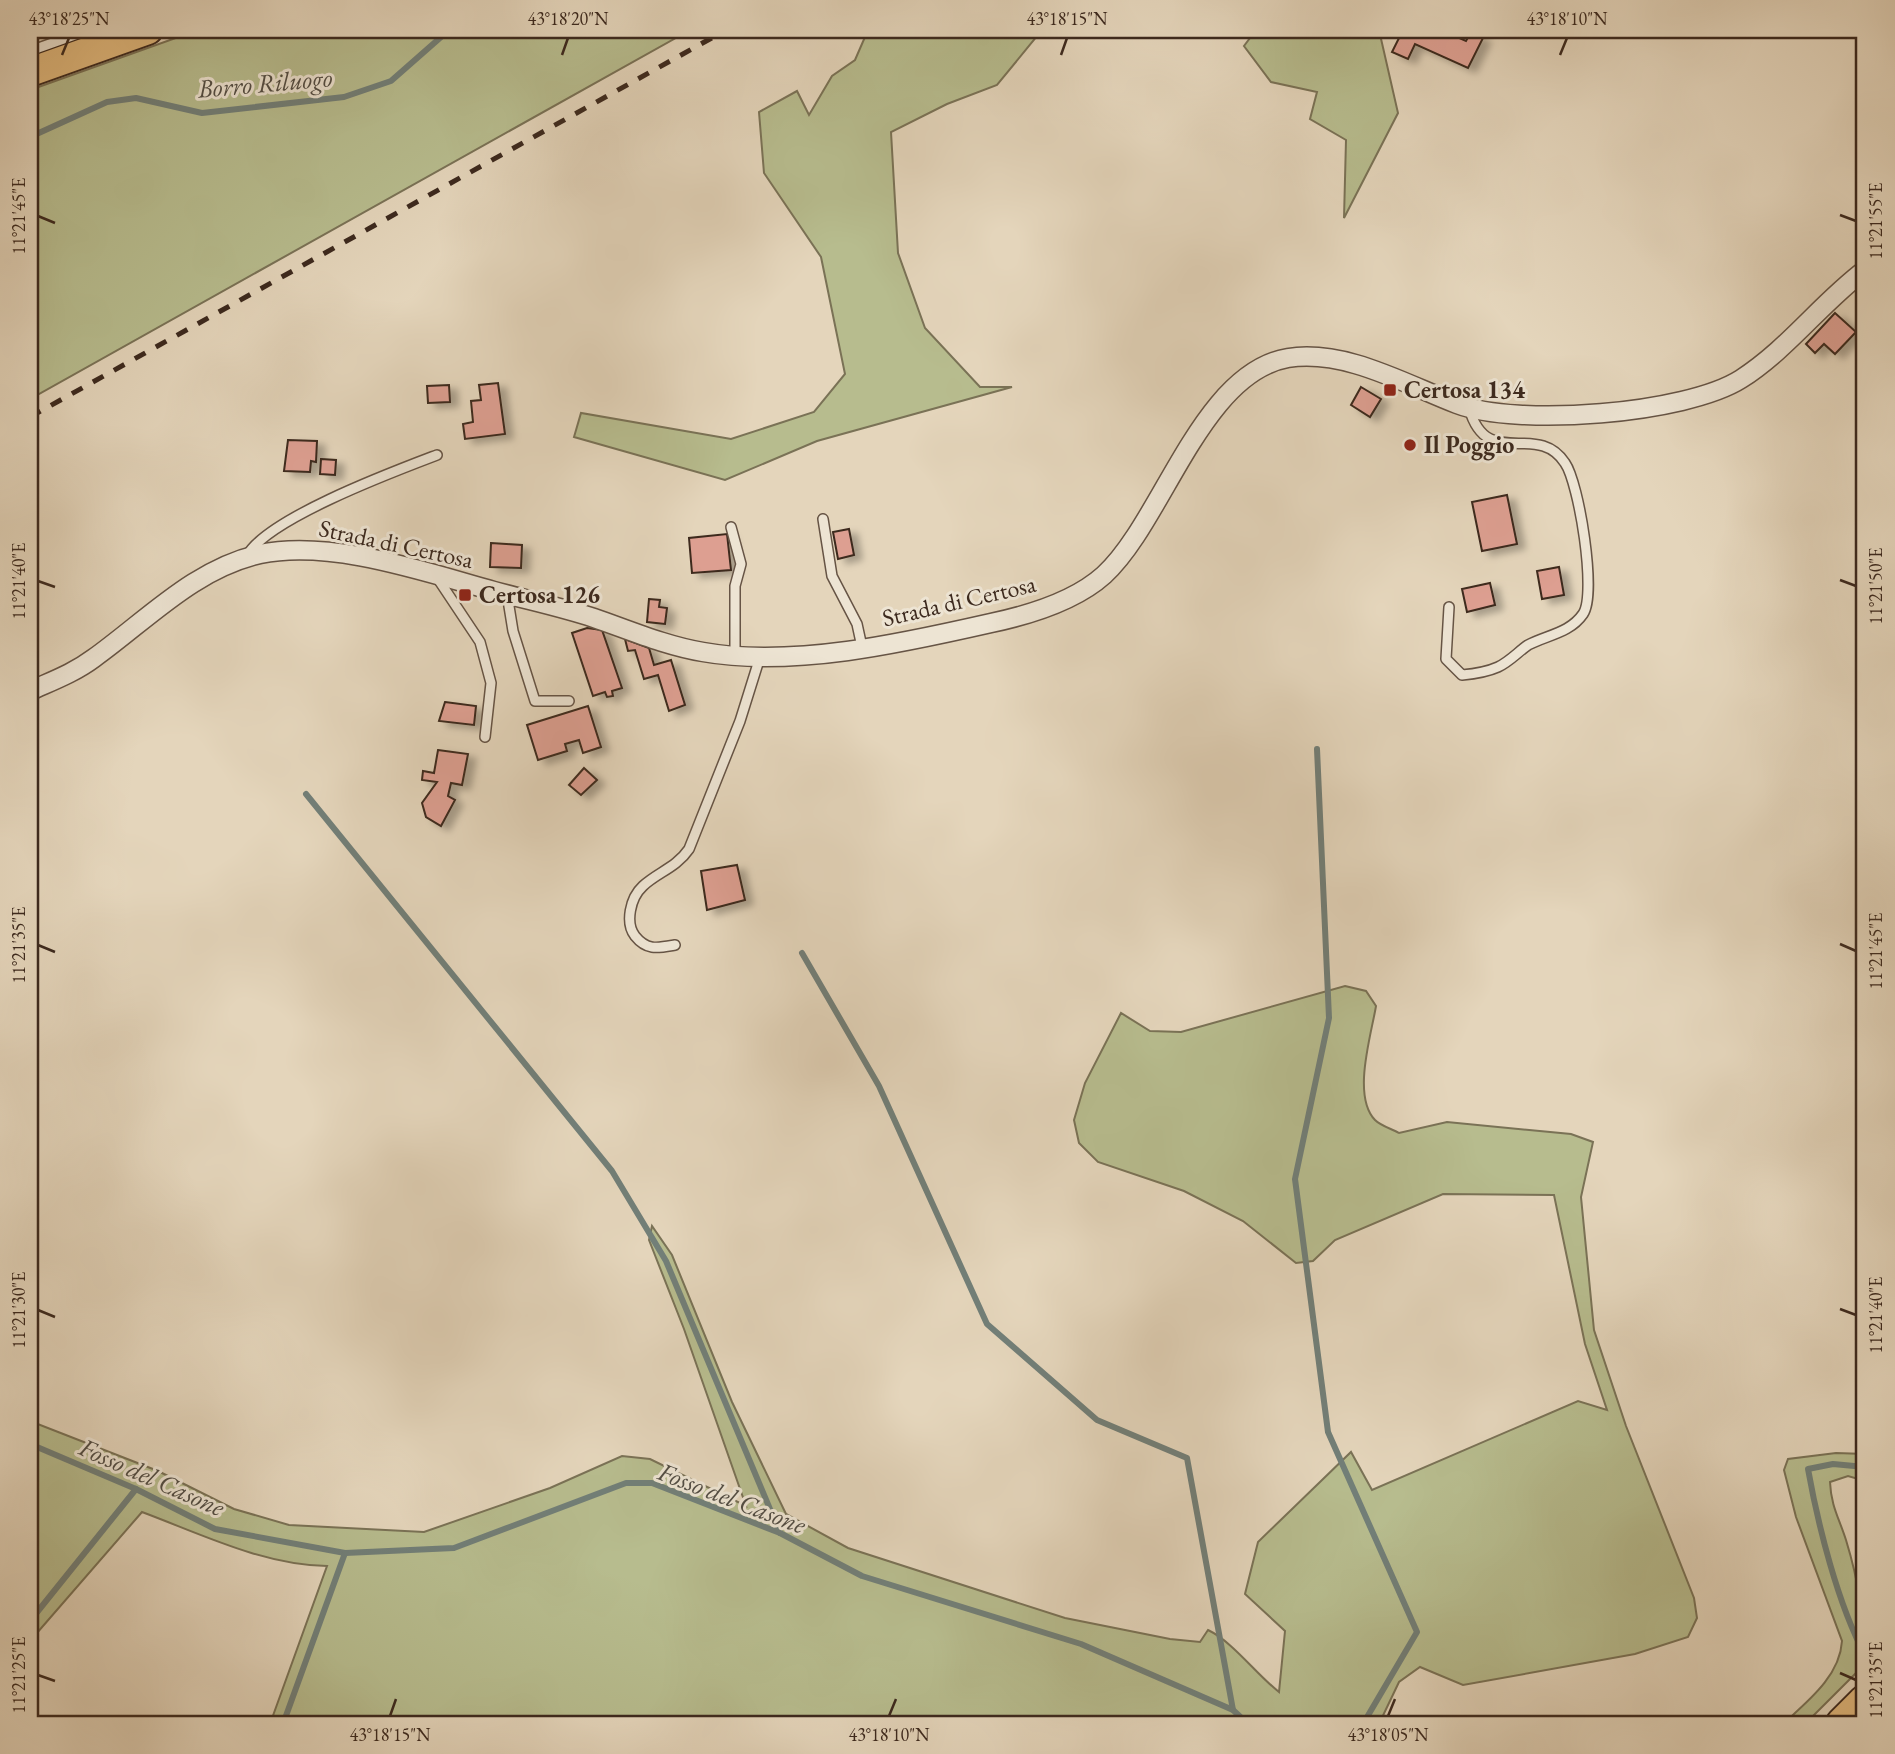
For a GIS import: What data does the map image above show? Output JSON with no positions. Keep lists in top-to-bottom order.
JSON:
{
  "streets": {
    "street": ["Strada di Certosa"]
  },
  "water": ["Borro Riluogo", "Fosso del Casone"],
  "places": {
    "transit": ["Certosa 134", "Certosa 126"],
    "other": ["Il Poggio"]
  },
  "coordinates": [
    "43°18'25\"N",
    "43°18'20\"N",
    "43°18'15\"N",
    "43°18'10\"N",
    "11°21'45\"E",
    "11°21'55\"E",
    "11°21'40\"E",
    "11°21'50\"E",
    "11°21'35\"E",
    "11°21'30\"E",
    "11°21'25\"E",
    "43°18'05\"N"
  ]
}
